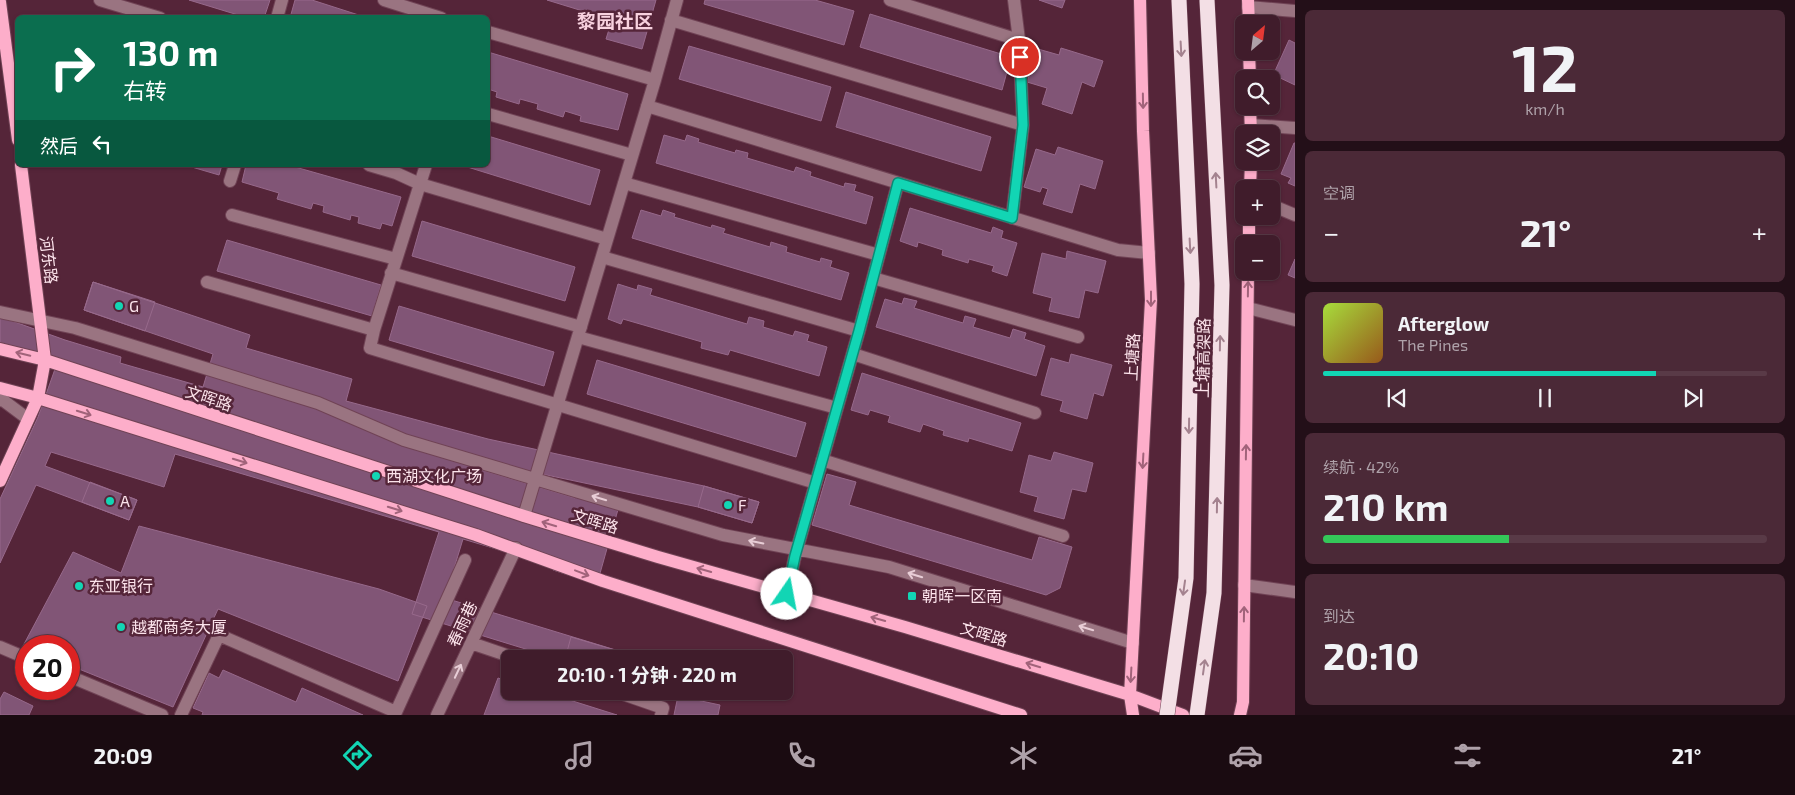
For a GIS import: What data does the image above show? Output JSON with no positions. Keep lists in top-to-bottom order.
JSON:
{
  "streets": {
    "highway": ["上塘高架路"],
    "main road": ["河东路", "上塘路", "文晖路"],
    "street": ["春雨巷"]
  },
  "crossings": [
    ["河东路", "文晖路"],
    ["上塘路", "文晖路"]
  ],
  "one_way": ["春雨巷"],
  "districts": ["黎园社区"],
  "places": {
    "other": [
      "G",
      "西湖文化广场",
      "A",
      "F",
      "东亚银行",
      "越都商务大厦"
    ],
    "transit": ["朝晖一区南"]
  },
  "north": "top right",
  "page": {
    "tile": [
      ["12", "km/h"],
      "空调",
      ["续航 · 42%", "210 km"],
      ["到达", "20:10"]
    ],
    "map_buttons": ["+", "−"],
    "turn": ["130 m", "右转"],
    "then": "然后",
    "heat": ["−", "21°", "+"],
    "song": ["Afterglow", "The Pines"],
    "limit": "20",
    "trip": "20:10 · 1 分钟 · 220 m",
    "tabs": ["20:09", "21°"]
  }
}
